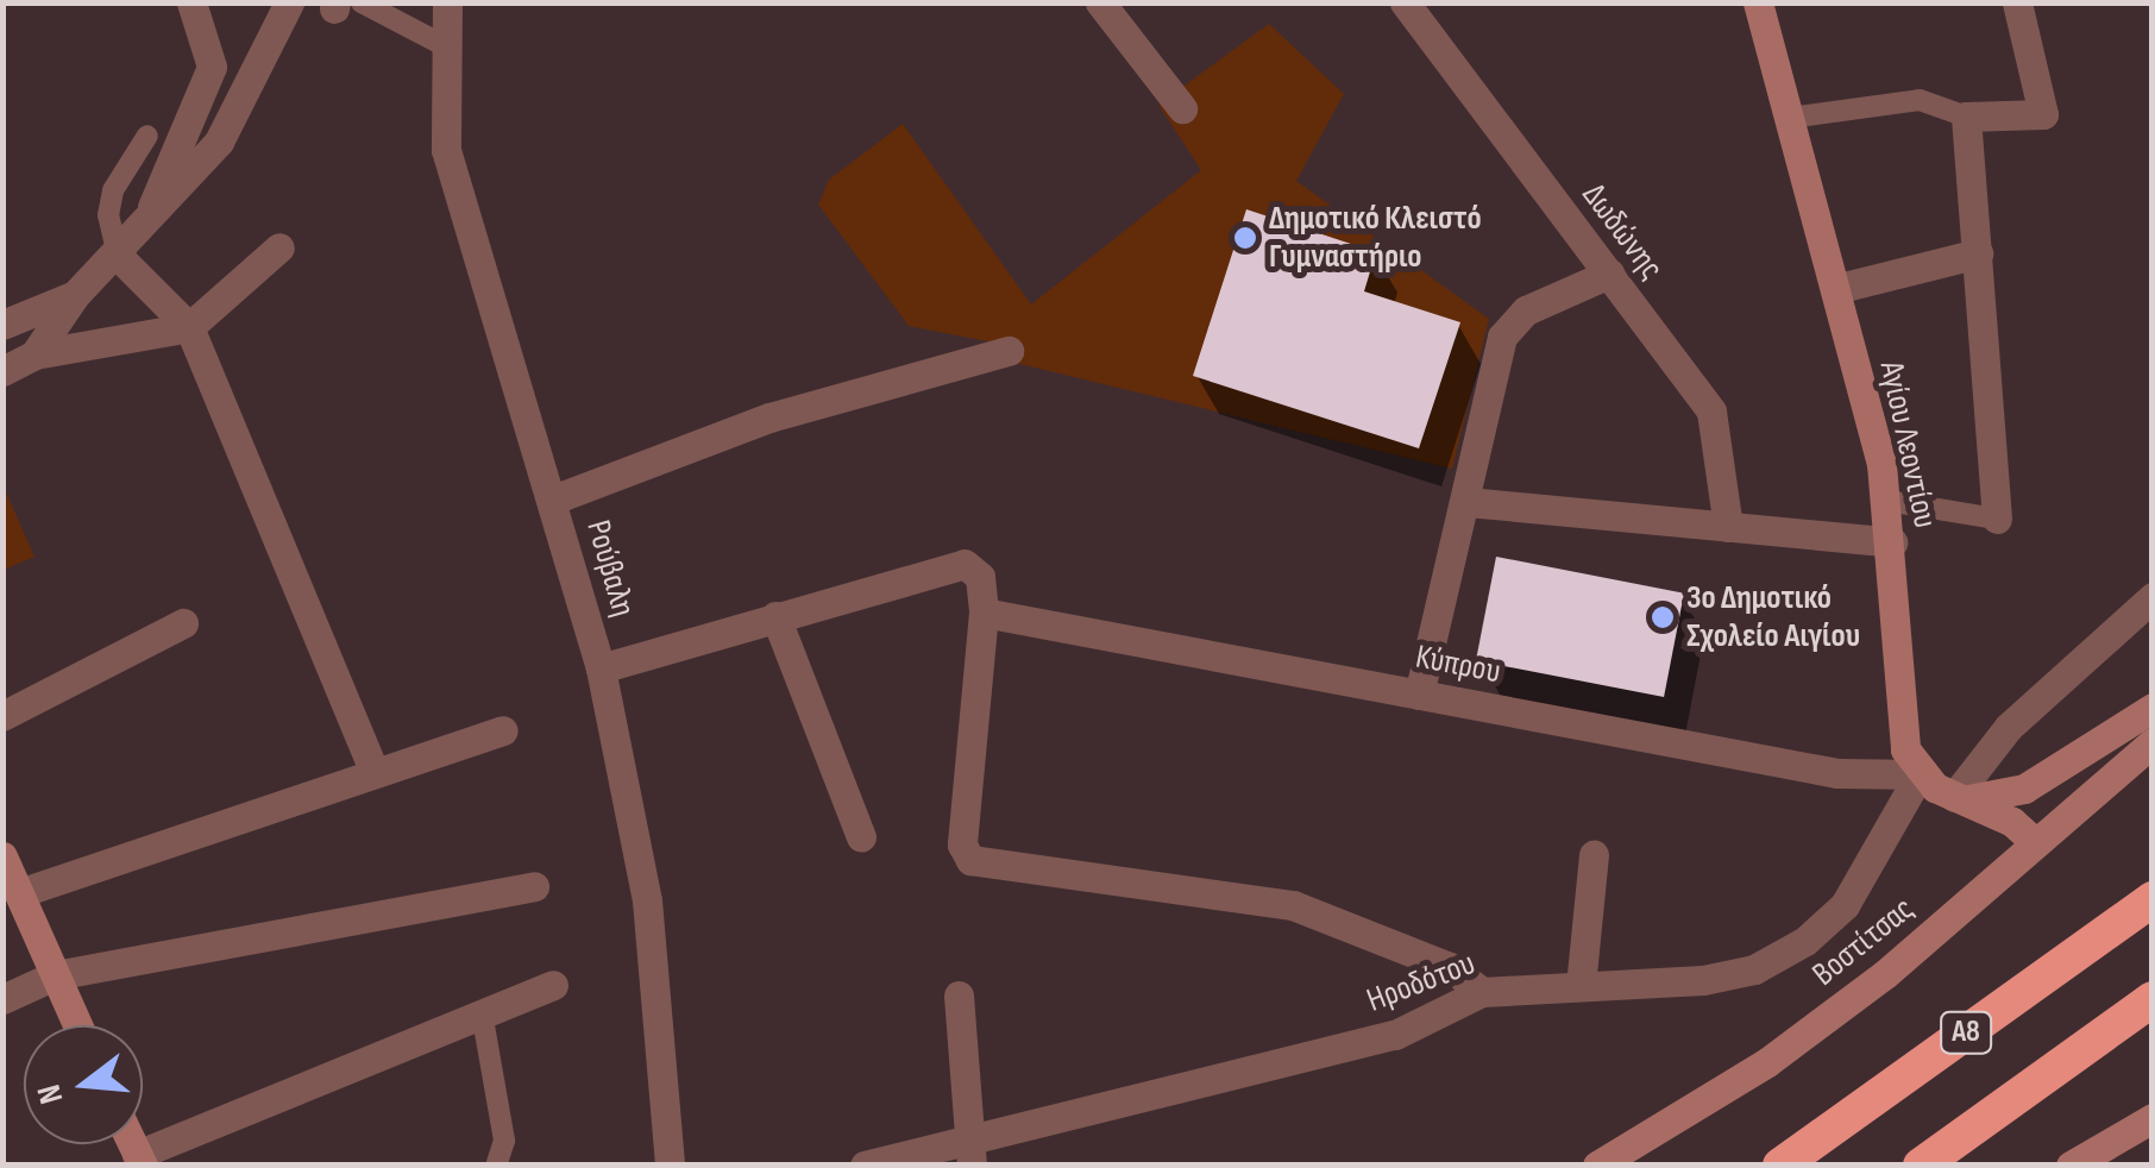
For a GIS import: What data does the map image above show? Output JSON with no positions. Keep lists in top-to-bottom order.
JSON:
{
  "streets": {
    "highway": ["Α8"],
    "street": [
      "Δωδώνης",
      "Αγίου Λεοντίου",
      "Ρούβαλη",
      "Κύπρου",
      "Βοστίτσας",
      "Ηροδότου"
    ]
  },
  "crossings": [
    ["Αγίου Λεοντίου", "Κύπρου"],
    ["Αγίου Λεοντίου", "Ηροδότου"],
    ["Κύπρου", "Ηροδότου"]
  ],
  "places": ["Δημοτικό Κλειστό Γυμναστήριο", "3ο Δημοτικό Σχολείο Αιγίου"],
  "north": "left"
}
